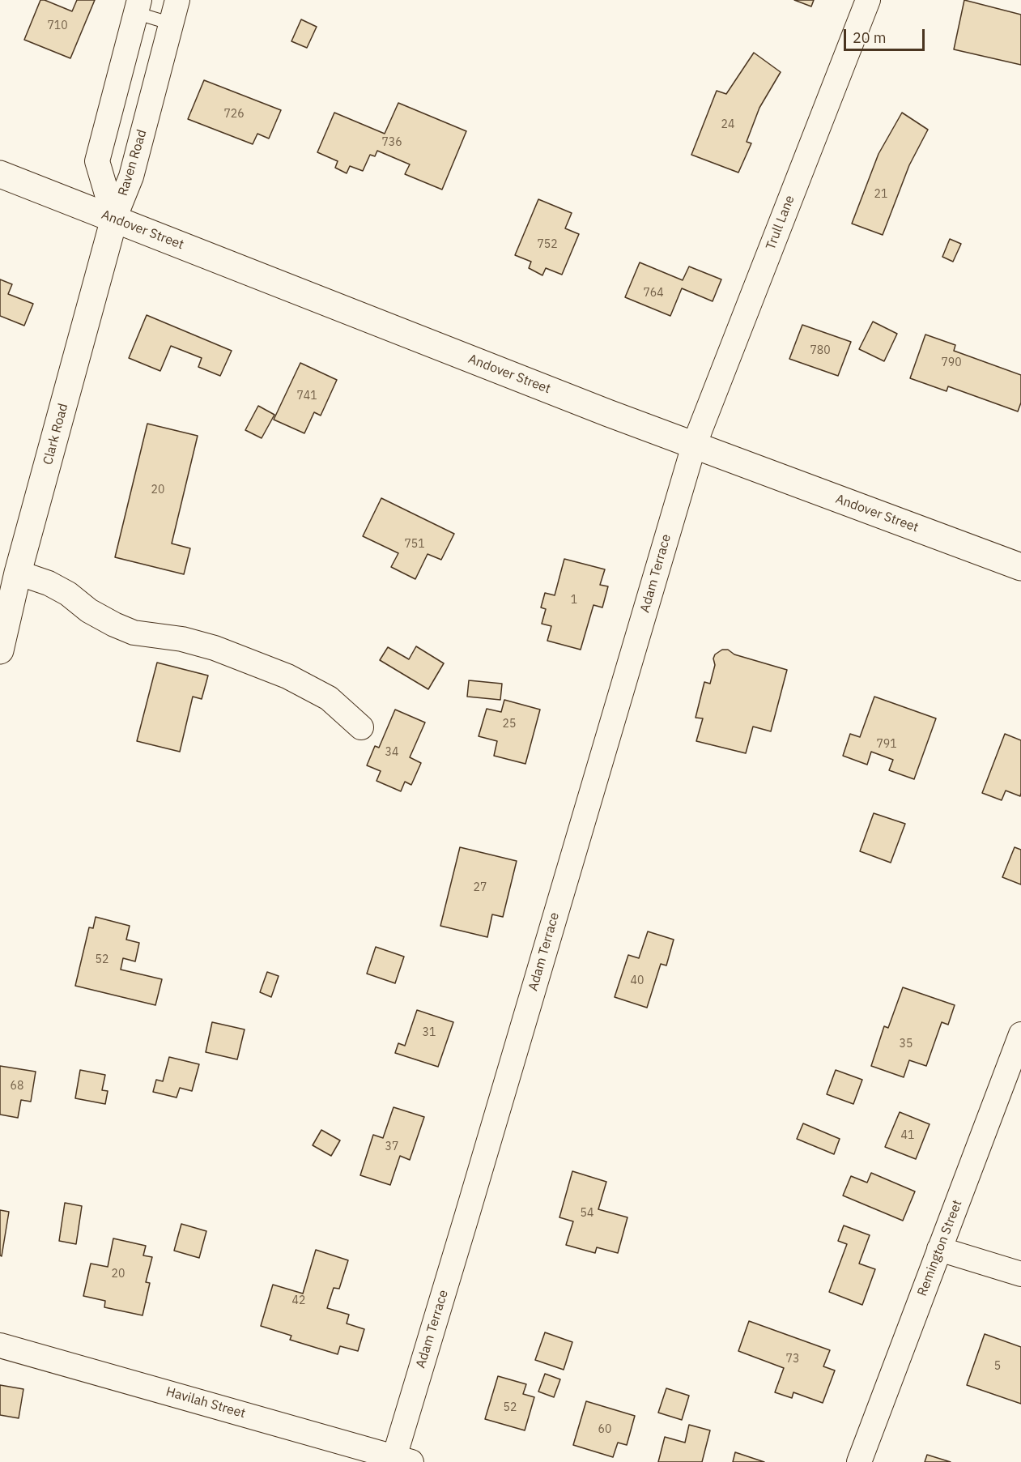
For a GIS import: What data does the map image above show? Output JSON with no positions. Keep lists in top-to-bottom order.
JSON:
{
  "streets": {
    "main road": ["Andover Street", "Clark Road"],
    "street": [
      "Raven Road",
      "Trull Lane",
      "Adam Terrace",
      "Remington Street",
      "Havilah Street"
    ]
  },
  "crossings": [
    ["Raven Road", "Andover Street"],
    ["Raven Road", "Clark Road"],
    ["Trull Lane", "Andover Street"],
    ["Trull Lane", "Adam Terrace"],
    ["Andover Street", "Clark Road"],
    ["Andover Street", "Adam Terrace"],
    ["Adam Terrace", "Havilah Street"]
  ],
  "house_numbers": [
    "710",
    "726",
    "24",
    "736",
    "21",
    "752",
    "764",
    "780",
    "790",
    "741",
    "20",
    "751",
    "1",
    "25",
    "791",
    "34",
    "27",
    "52",
    "40",
    "31",
    "35",
    "68",
    "41",
    "37",
    "54",
    "20",
    "42",
    "73",
    "5",
    "52",
    "60"
  ],
  "scale_bar": "20 m"
}
